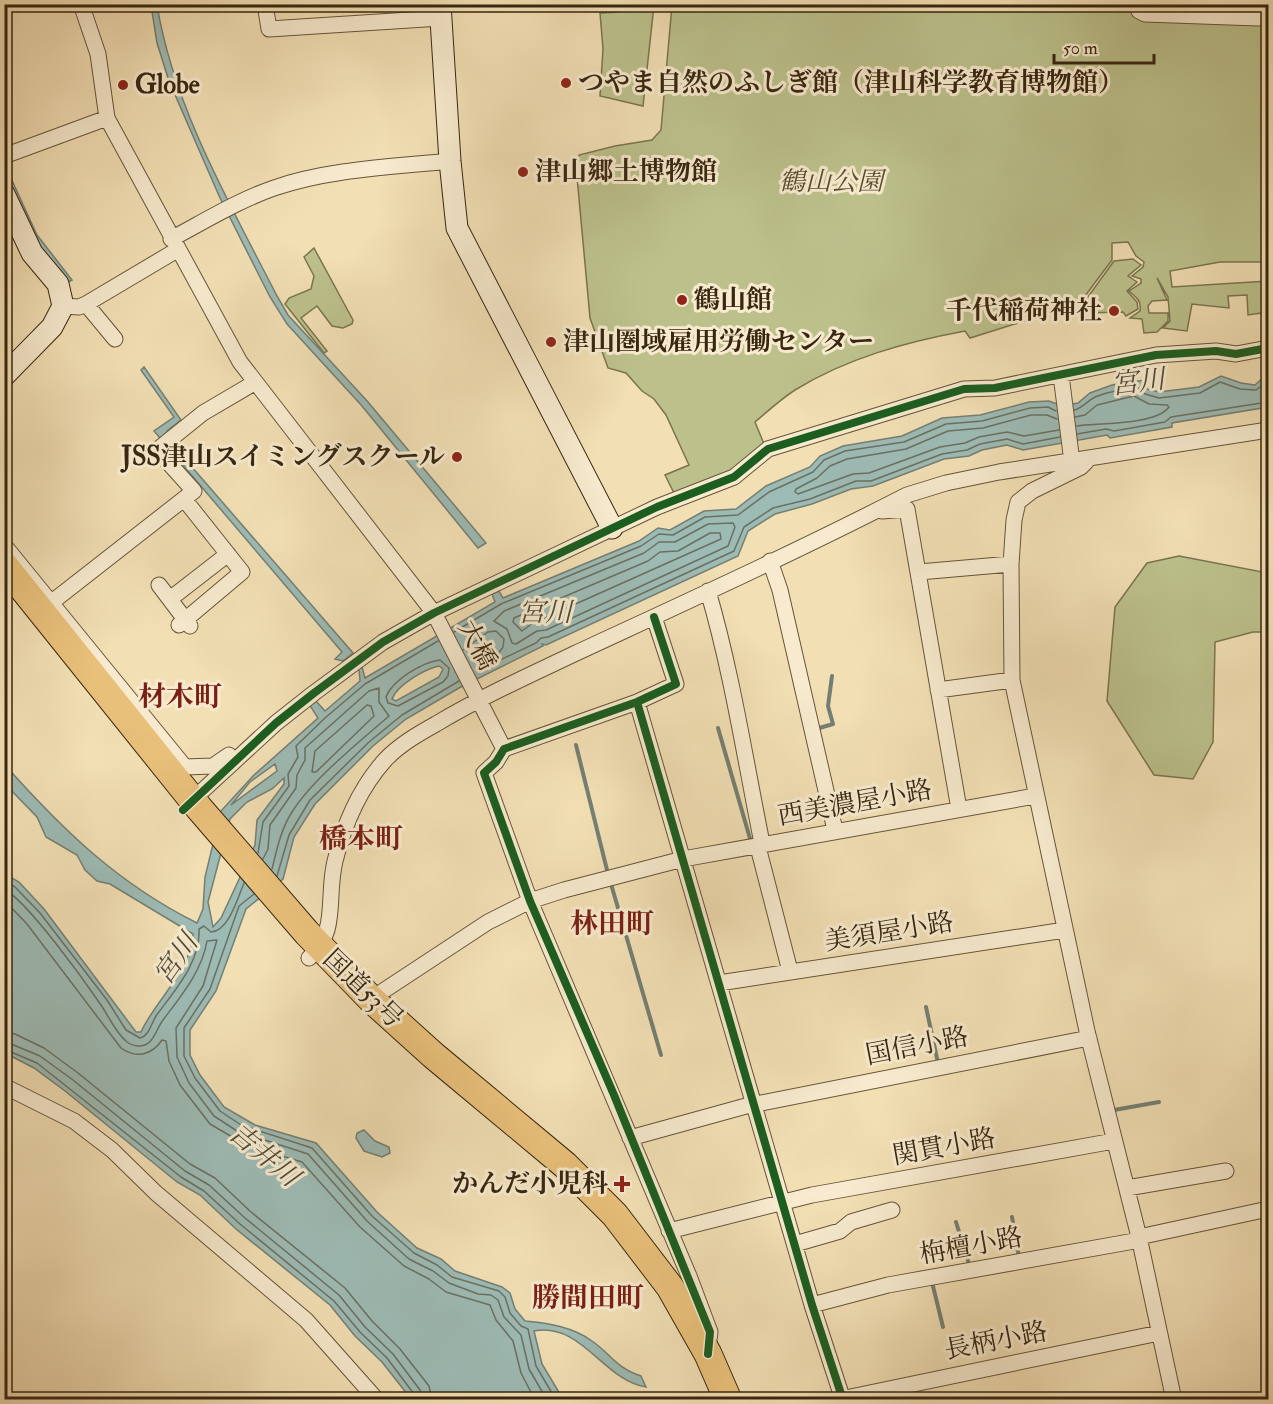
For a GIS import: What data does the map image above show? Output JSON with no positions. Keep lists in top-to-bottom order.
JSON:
{
  "streets": {
    "highway": ["国道53号"],
    "street": [
      "大橋",
      "西美濃屋小路",
      "美須屋小路",
      "国信小路",
      "関貫小路",
      "栴檀小路",
      "長柄小路"
    ]
  },
  "crossings": [
    ["西美濃屋小路", "国道53号"]
  ],
  "districts": [
    "材木町",
    "橋本町",
    "林田町",
    "勝間田町"
  ],
  "water": ["宮川", "吉井川"],
  "parks": ["鶴山公園"],
  "places": {
    "other": [
      "つやま自然のふしぎ館（津山科学教育博物館）",
      "Globe",
      "津山郷土博物館",
      "鶴山館",
      "千代稲荷神社",
      "津山圏域雇用労働センター",
      "JSS津山スイミングスクール"
    ],
    "health": ["かんだ小児科"]
  },
  "scale_bar": "50 m"
}
